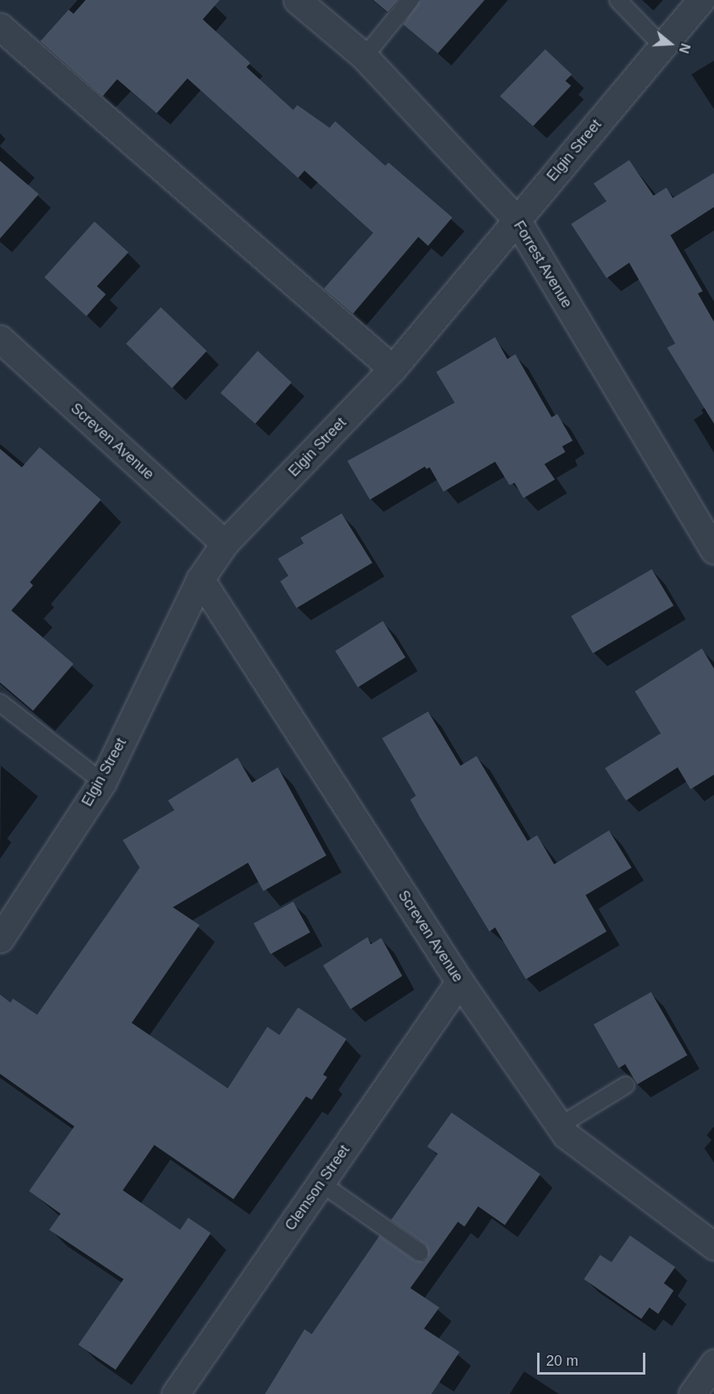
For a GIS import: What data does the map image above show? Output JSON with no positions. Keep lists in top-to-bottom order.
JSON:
{
  "streets": {
    "street": [
      "Elgin Street",
      "Forrest Avenue",
      "Screven Avenue",
      "Clemson Street"
    ]
  },
  "crossings": [
    ["Elgin Street", "Forrest Avenue"],
    ["Elgin Street", "Screven Avenue"],
    ["Screven Avenue", "Clemson Street"]
  ],
  "scale_bar": "20 m",
  "north": "right"
}
